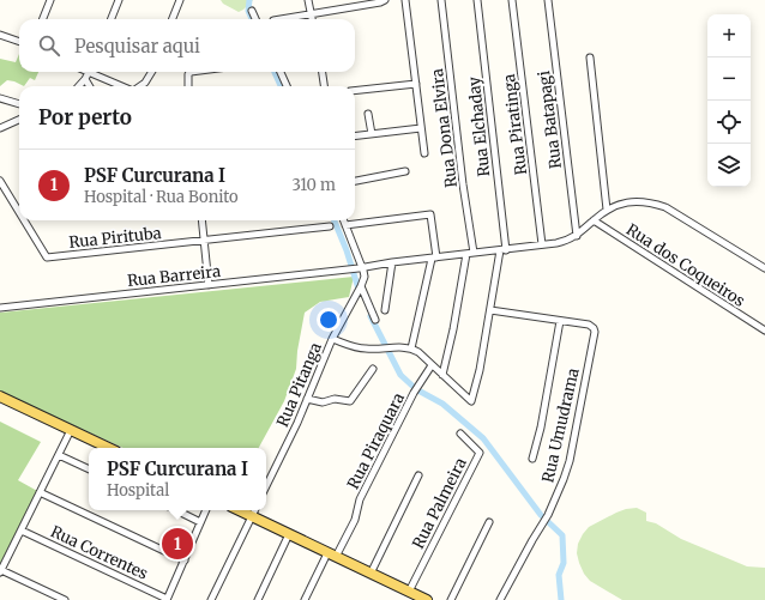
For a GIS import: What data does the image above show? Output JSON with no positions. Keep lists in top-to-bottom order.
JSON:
{
  "streets": {
    "street": [
      "Rua Batapagi",
      "Rua Piratinga",
      "Rua Elchaday",
      "Rua Dona Elvira",
      "Rua Pirituba",
      "Rua dos Coqueiros",
      "Rua Barreira",
      "Rua Pitanga",
      "Rua Umudrama",
      "Rua Piraquara",
      "Rua Palmeira",
      "Rua Correntes"
    ]
  },
  "page": {
    "map_buttons": ["+", "−"],
    "search": "Pesquisar aqui",
    "heading": "Por perto",
    "list": [
      {
        "mark": "1",
        "name": "PSF Curcurana I",
        "note": "Hospital · Rua Bonito",
        "value": "310 m"
      }
    ],
    "popup": ["PSF Curcurana I", "Hospital"],
    "pins": "1"
  }
}
